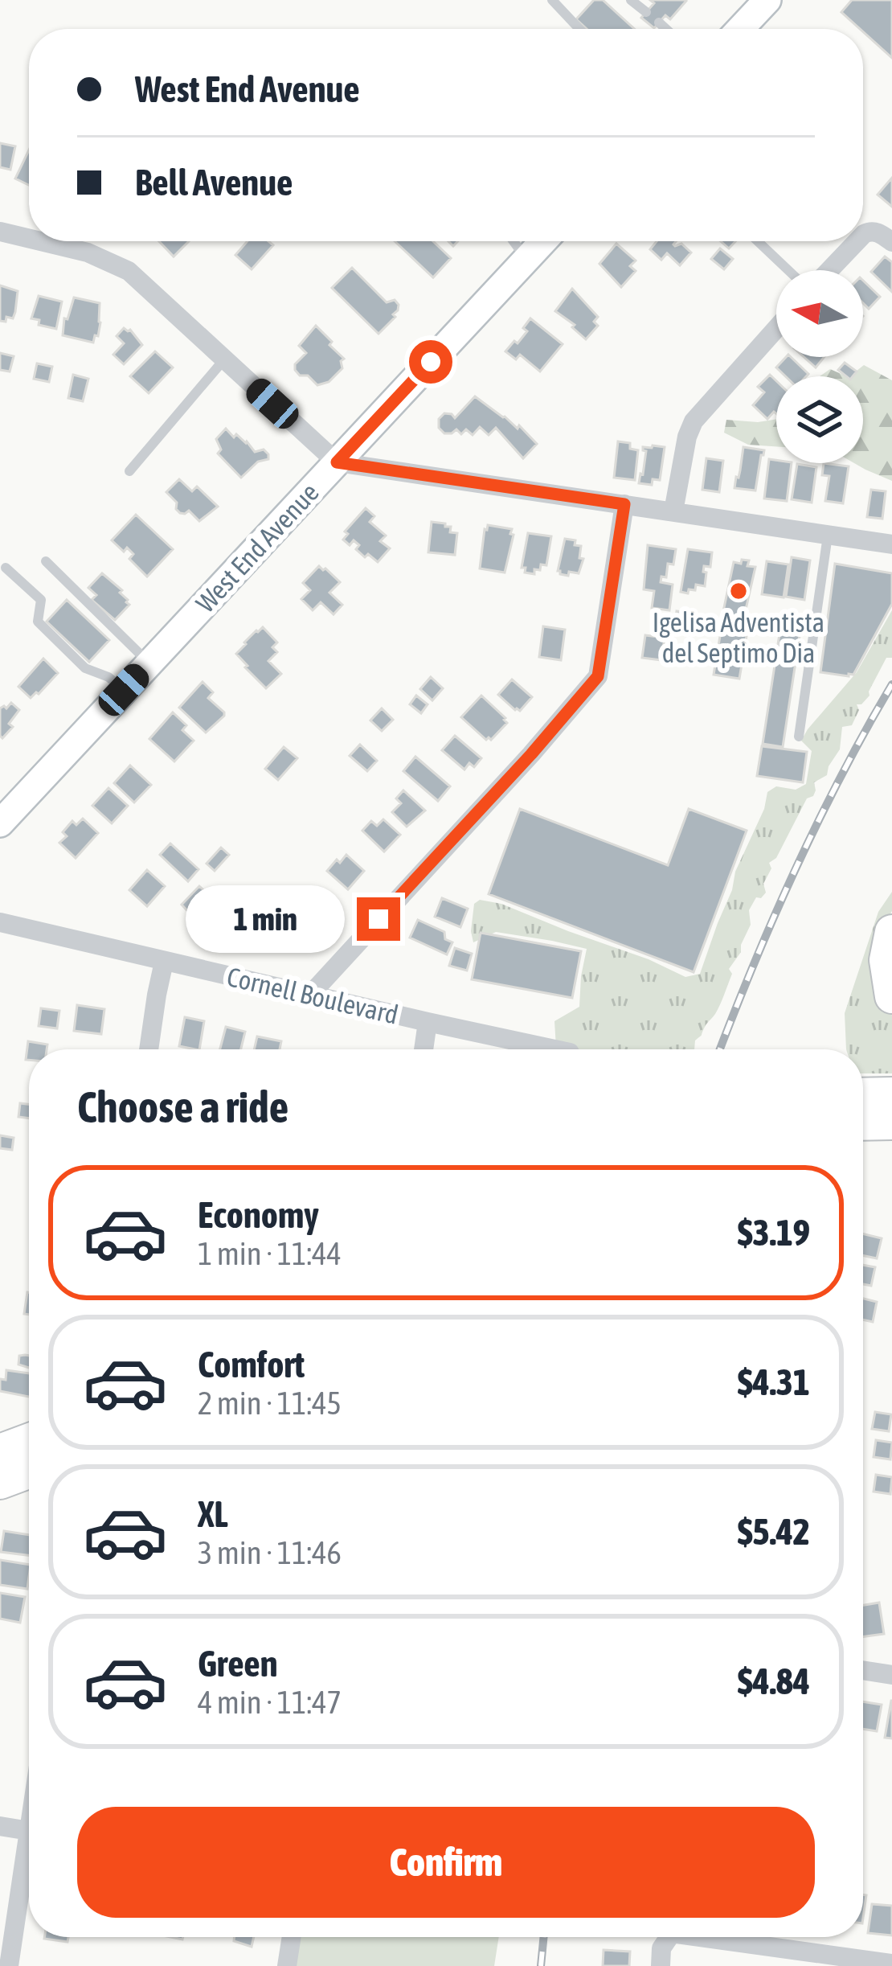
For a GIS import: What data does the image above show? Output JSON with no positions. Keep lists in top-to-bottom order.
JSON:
{
  "streets": {
    "street": ["West End Avenue", "Cornell Boulevard"]
  },
  "places": ["Igelisa Adventista del Septimo Dia"],
  "north": "left",
  "page": {
    "banner": ["West End Avenue", "Bell Avenue"],
    "bubble": "1 min",
    "heading": "Choose a ride",
    "list": [
      {
        "name": "Economy",
        "note": "1 min · 11:44",
        "value": "$3.19"
      },
      {
        "name": "Comfort",
        "note": "2 min · 11:45",
        "value": "$4.31"
      },
      {
        "name": "XL",
        "note": "3 min · 11:46",
        "value": "$5.42"
      },
      {
        "name": "Green",
        "note": "4 min · 11:47",
        "value": "$4.84"
      }
    ],
    "buttons": "Confirm"
  }
}
